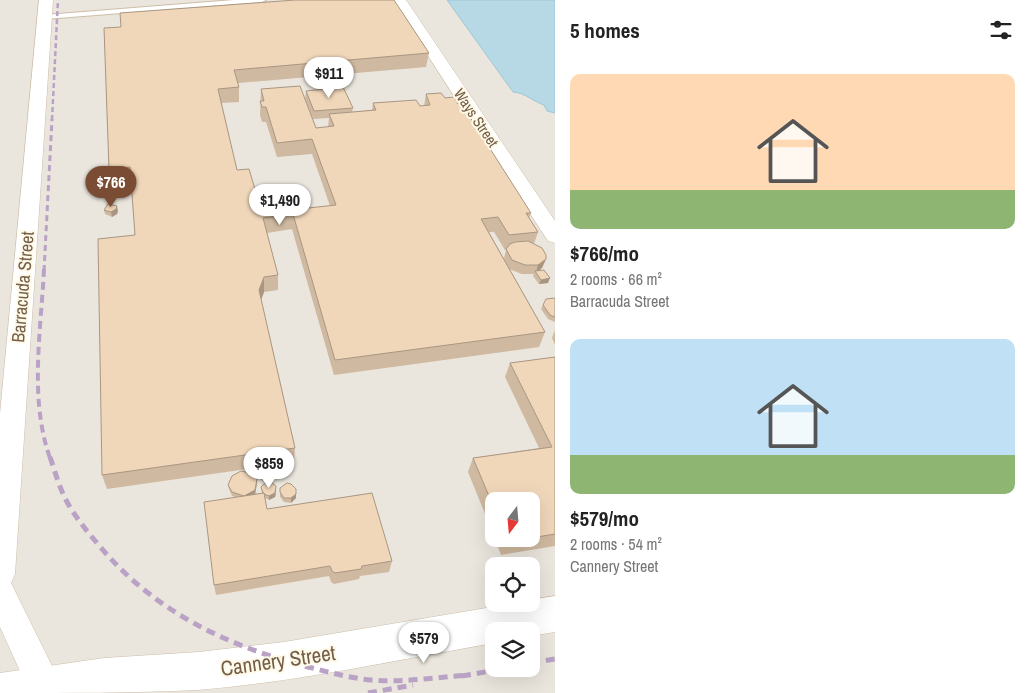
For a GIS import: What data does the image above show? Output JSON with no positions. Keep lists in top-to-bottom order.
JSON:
{
  "streets": {
    "street": ["Ways Street", "Barracuda Street", "Cannery Street"]
  },
  "north": "bottom",
  "page": {
    "heading": "5 homes",
    "price": [
      "$911",
      "$766",
      "$1,490",
      "$859",
      "$579"
    ],
    "list": [
      {
        "name": "$766/mo",
        "note": "2 rooms · 66 m² · Barracuda Street"
      },
      {
        "name": "$579/mo",
        "note": "2 rooms · 54 m² · Cannery Street"
      }
    ]
  }
}
